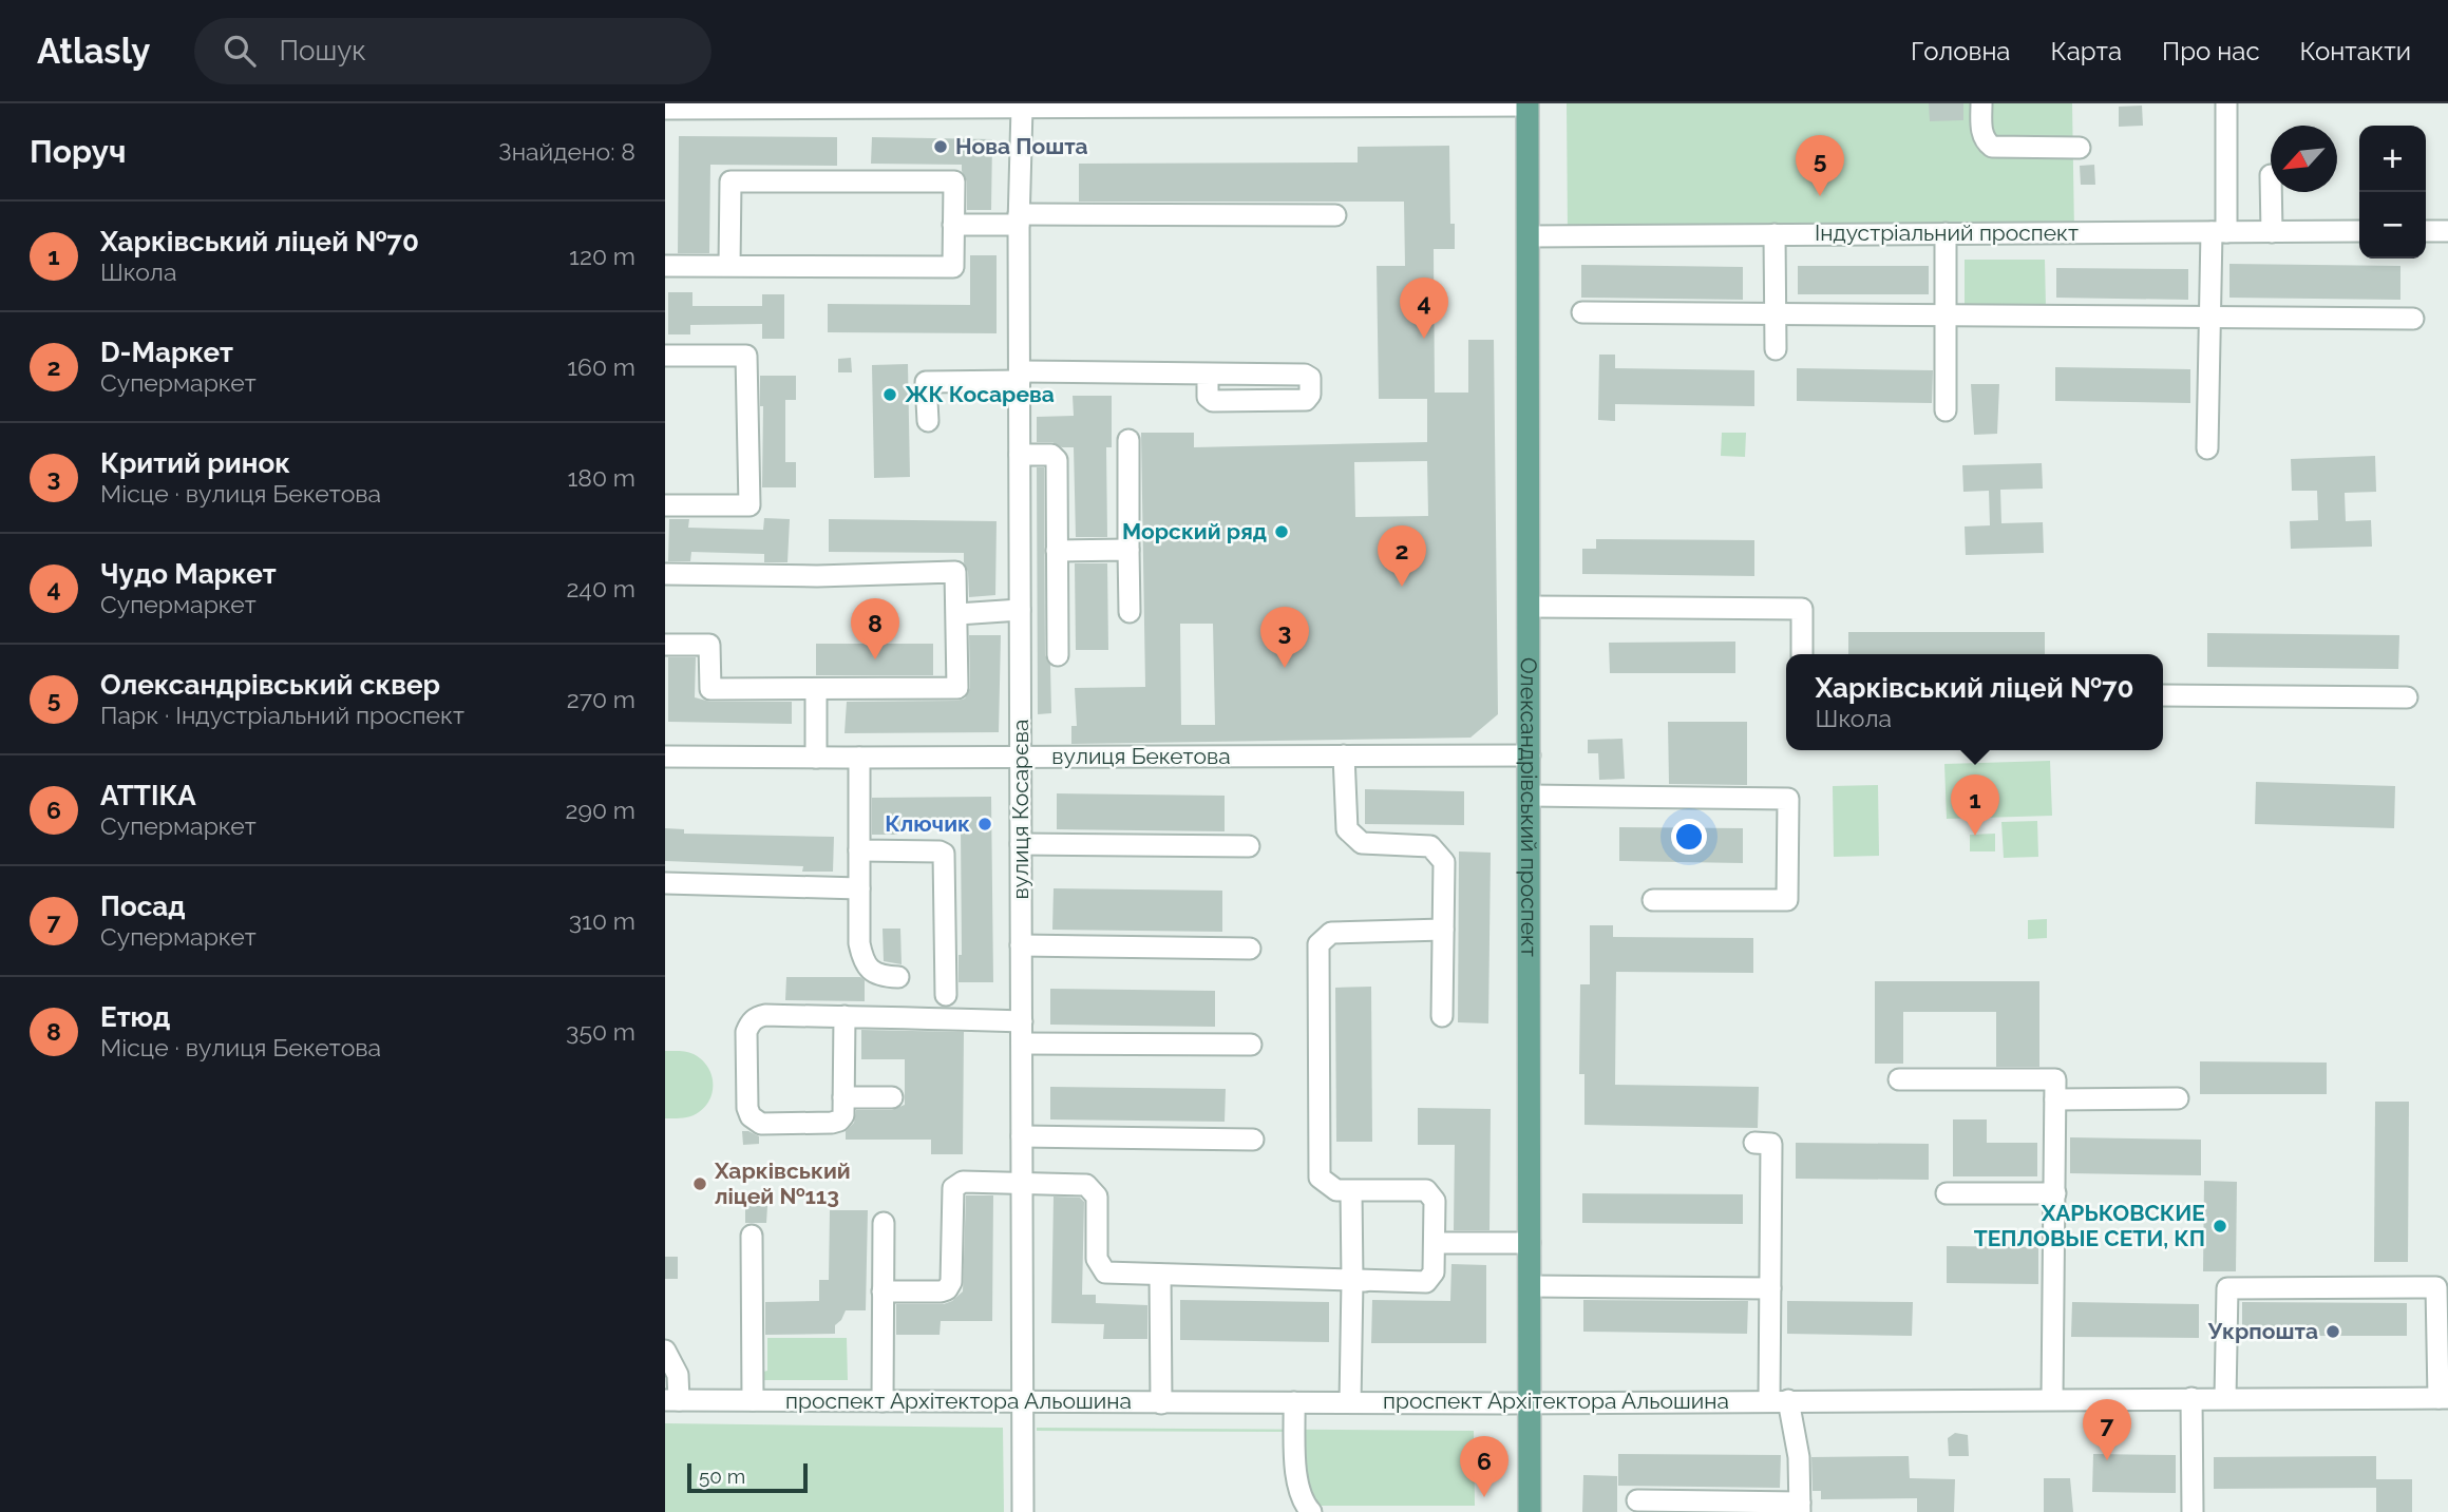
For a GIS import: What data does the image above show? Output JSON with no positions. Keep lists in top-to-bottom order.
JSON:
{
  "streets": {
    "main road": ["Олександрівський проспект"],
    "street": [
      "Індустріальний проспект",
      "вулиця Бекетова",
      "вулиця Косарєва",
      "проспект Архітектора Альошина"
    ]
  },
  "crossings": [
    ["Індустріальний проспект", "Олександрівський проспект"],
    ["вулиця Бекетова", "Олександрівський проспект"],
    ["вулиця Бекетова", "вулиця Косарєва"],
    ["Олександрівський проспект", "проспект Архітектора Альошина"],
    ["вулиця Косарєва", "проспект Архітектора Альошина"]
  ],
  "places": [
    "Нова Пошта",
    "ЖК Косарева",
    "Морский ряд",
    "Ключик",
    "Харківський ліцей №113",
    "ХАРЬКОВСКИЕ ТЕПЛОВЫЕ СЕТИ, КП",
    "Укрпошта"
  ],
  "scale_bar": "50 m",
  "north": "bottom left",
  "page": {
    "header": "Atlasly",
    "search": "Пошук",
    "nav": [
      "Головна",
      "Карта",
      "Про нас",
      "Контакти"
    ],
    "heading": ["Поруч", "Знайдено: 8"],
    "map_buttons": ["+", "−"],
    "pins": [
      "5",
      "4",
      "2",
      "8",
      "3",
      "1",
      "7",
      "6"
    ],
    "list": [
      {
        "mark": "1",
        "name": "Харківський ліцей №70",
        "note": "Школа",
        "value": "120 m"
      },
      {
        "mark": "2",
        "name": "D-Mаркет",
        "note": "Супермаркет",
        "value": "160 m"
      },
      {
        "mark": "3",
        "name": "Критий ринок",
        "note": "Місце · вулиця Бекетова",
        "value": "180 m"
      },
      {
        "mark": "4",
        "name": "Чудо Маркет",
        "note": "Супермаркет",
        "value": "240 m"
      },
      {
        "mark": "5",
        "name": "Олександрівський сквер",
        "note": "Парк · Індустріальний проспект",
        "value": "270 m"
      },
      {
        "mark": "6",
        "name": "АТТІКА",
        "note": "Супермаркет",
        "value": "290 m"
      },
      {
        "mark": "7",
        "name": "Посад",
        "note": "Супермаркет",
        "value": "310 m"
      },
      {
        "mark": "8",
        "name": "Етюд",
        "note": "Місце · вулиця Бекетова",
        "value": "350 m"
      }
    ],
    "popup": ["Харківський ліцей №70", "Школа"],
    "scale": "50 m"
  }
}
